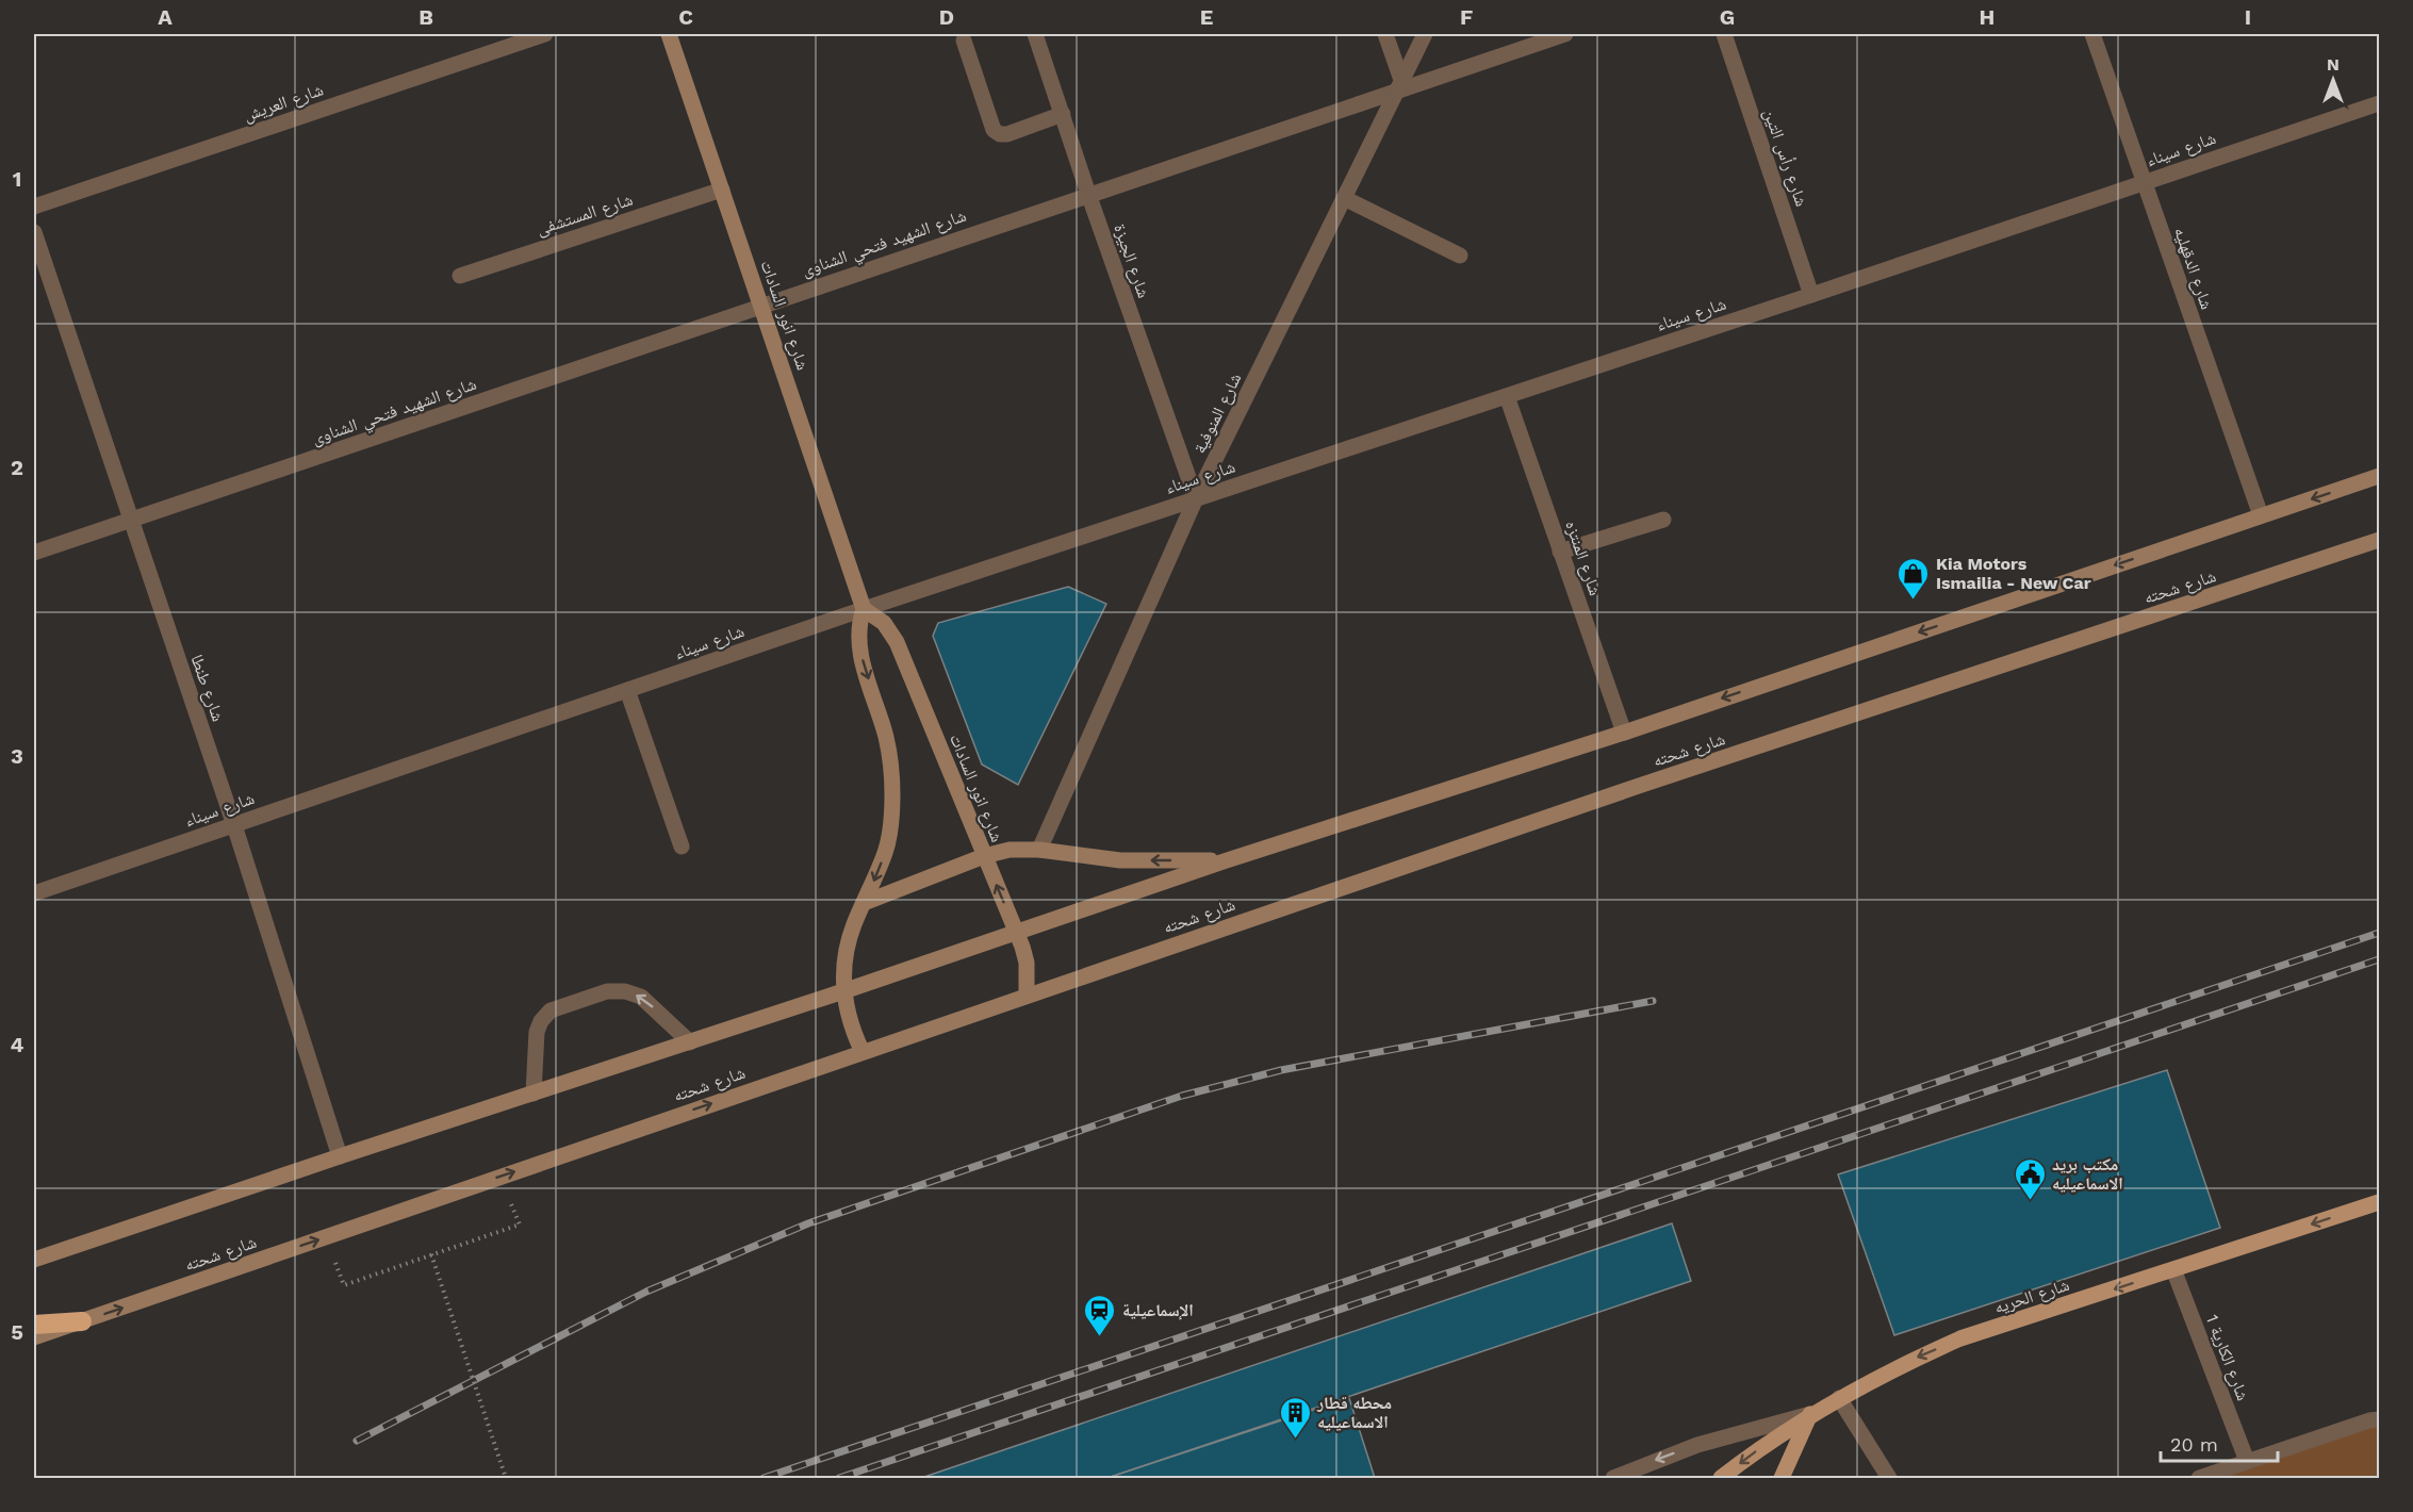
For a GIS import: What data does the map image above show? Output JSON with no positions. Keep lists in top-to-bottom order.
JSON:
{
  "streets": {
    "main road": ["شارع انور السادات", "شارع شحته", "شارع الحريه"],
    "street": [
      "شارع العريش",
      "شارع سيناء",
      "شارع رأس التين",
      "شارع المستشفى",
      "شارع الشهيد فتحي الشناوى",
      "شارع الجيزة",
      "شارع الدقهليه",
      "شارع المنوفية",
      "شارع المنتزه",
      "شارع طنطا",
      "شارع الكارية 1"
    ]
  },
  "crossings": [
    ["شارع سيناء", "شارع رأس التين"],
    ["شارع سيناء", "شارع الجيزة"],
    ["شارع سيناء", "شارع الدقهليه"],
    ["شارع سيناء", "شارع انور السادات"],
    ["شارع سيناء", "شارع المنوفية"],
    ["شارع سيناء", "شارع المنتزه"],
    ["شارع سيناء", "شارع طنطا"],
    ["شارع المستشفى", "شارع انور السادات"],
    ["شارع الشهيد فتحي الشناوى", "شارع الجيزة"],
    ["شارع الشهيد فتحي الشناوى", "شارع انور السادات"],
    ["شارع الشهيد فتحي الشناوى", "شارع المنوفية"],
    ["شارع الشهيد فتحي الشناوى", "شارع طنطا"],
    ["شارع الجيزة", "شارع المنوفية"],
    ["شارع انور السادات", "شارع شحته"],
    ["شارع الحريه", "شارع الكارية 1"]
  ],
  "one_way": ["شارع الحريه"],
  "places": {
    "shop": ["Kia Motors Ismailia - New Car"],
    "public building": ["مكتب بريد الاسماعيليه"],
    "station": ["الإسماعيلية"],
    "building": ["محطه قطار الاسماعيليه"]
  },
  "scale_bar": "20 m",
  "north": "top",
  "grid": {
    "columns": [
      "A",
      "B",
      "C",
      "D",
      "E",
      "F",
      "G",
      "H",
      "I"
    ],
    "rows": [
      "1",
      "2",
      "3",
      "4",
      "5"
    ]
  }
}
